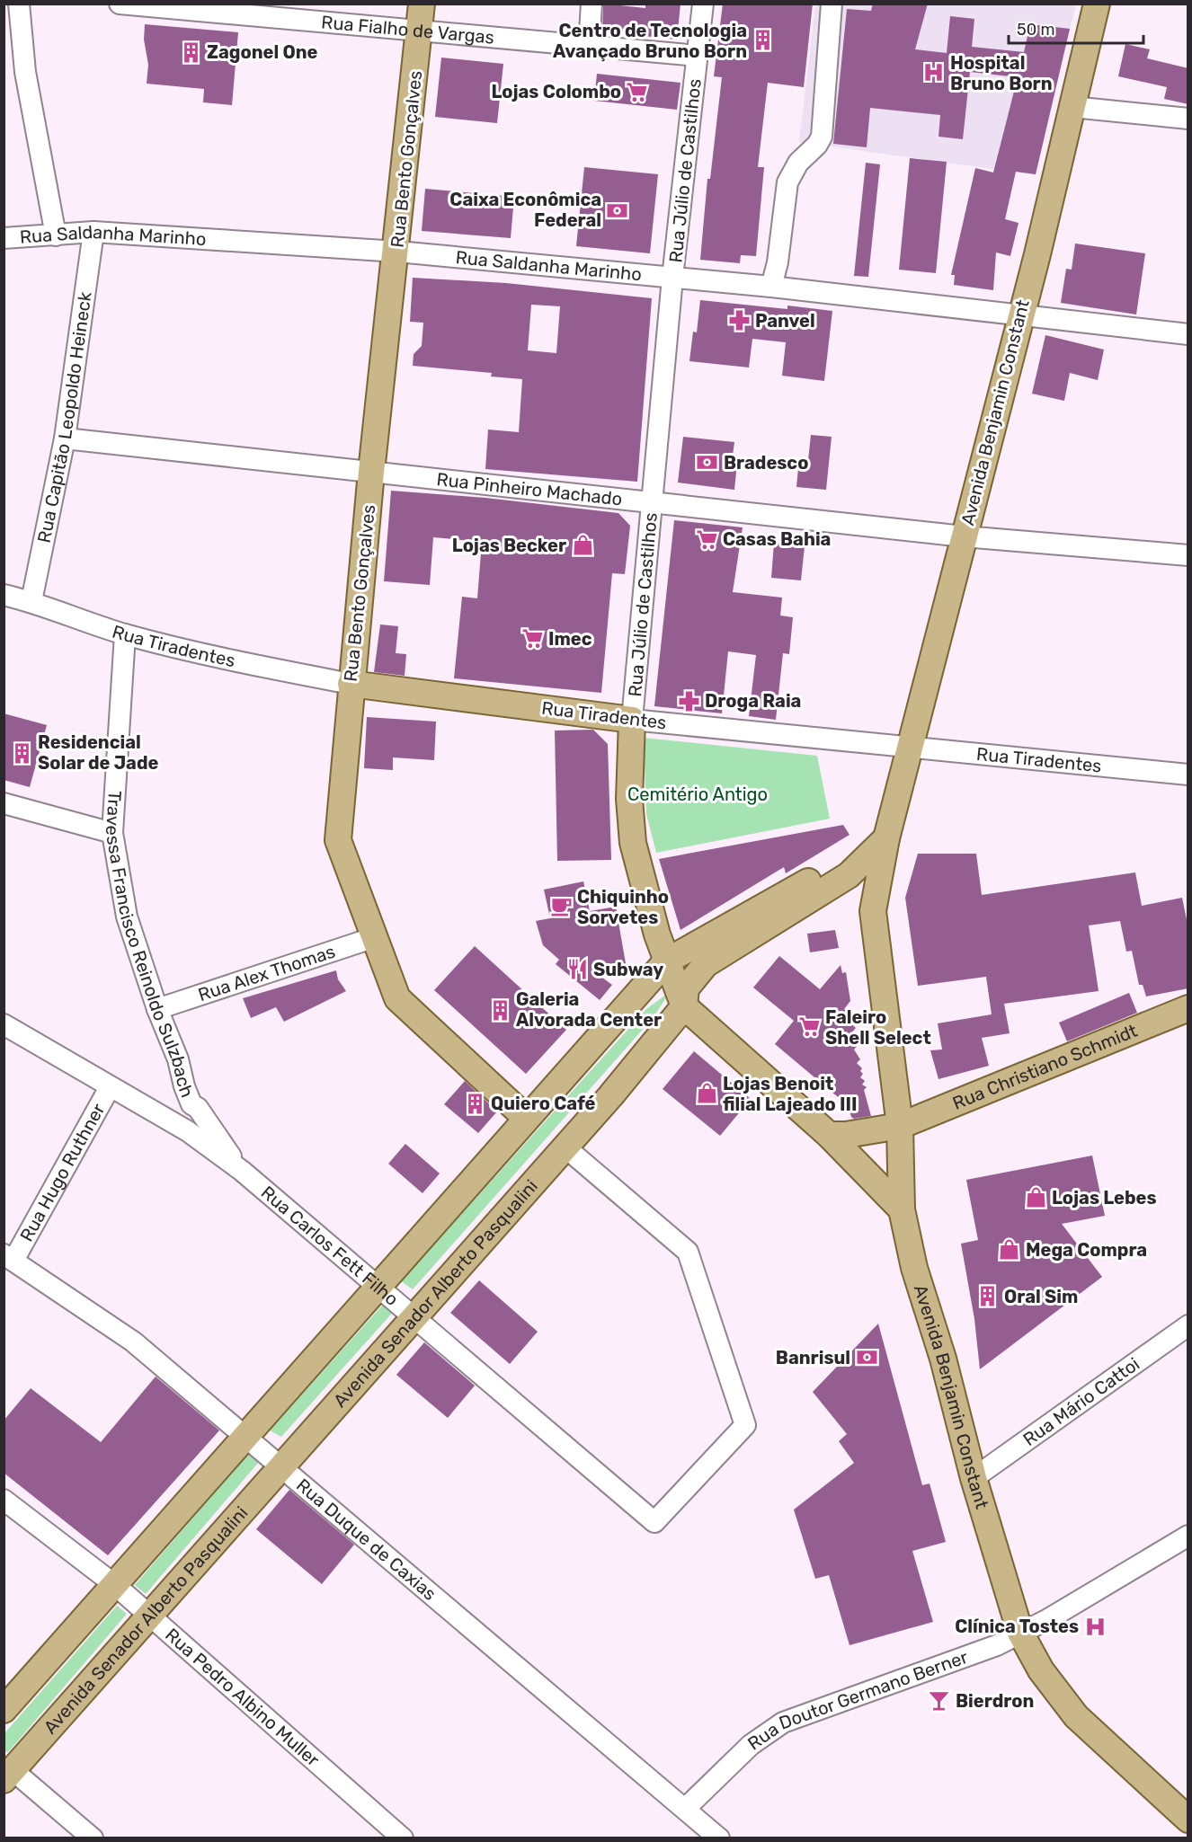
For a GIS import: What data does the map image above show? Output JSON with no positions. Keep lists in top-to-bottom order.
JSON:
{
  "streets": {
    "main road": [
      "Rua Bento Gonçalves",
      "Rua Júlio de Castilhos",
      "Avenida Benjamin Constant",
      "Rua Tiradentes",
      "Rua Christiano Schmidt",
      "Avenida Senador Alberto Pasqualini"
    ],
    "street": [
      "Rua Fialho de Vargas",
      "Rua Saldanha Marinho",
      "Rua Capitão Leopoldo Heineck",
      "Rua Pinheiro Machado",
      "Travessa Francisco Reinoldo Sulzbach",
      "Rua Alex Thomas",
      "Rua Hugo Ruthner",
      "Rua Carlos Fett Filho",
      "Rua Mário Cattoi",
      "Rua Duque de Caxias",
      "Rua Pedro Albino Muller",
      "Rua Doutor Germano Berner"
    ]
  },
  "crossings": [
    ["Rua Fialho de Vargas", "Rua Bento Gonçalves"],
    ["Rua Fialho de Vargas", "Rua Júlio de Castilhos"],
    ["Rua Bento Gonçalves", "Rua Saldanha Marinho"],
    ["Rua Bento Gonçalves", "Rua Pinheiro Machado"],
    ["Rua Bento Gonçalves", "Rua Tiradentes"],
    ["Rua Bento Gonçalves", "Rua Alex Thomas"],
    ["Rua Bento Gonçalves", "Avenida Senador Alberto Pasqualini"],
    ["Rua Júlio de Castilhos", "Rua Saldanha Marinho"],
    ["Rua Júlio de Castilhos", "Avenida Benjamin Constant"],
    ["Rua Júlio de Castilhos", "Rua Pinheiro Machado"],
    ["Rua Júlio de Castilhos", "Rua Tiradentes"],
    ["Rua Júlio de Castilhos", "Avenida Senador Alberto Pasqualini"],
    ["Rua Saldanha Marinho", "Avenida Benjamin Constant"],
    ["Rua Saldanha Marinho", "Rua Capitão Leopoldo Heineck"],
    ["Avenida Benjamin Constant", "Rua Pinheiro Machado"],
    ["Avenida Benjamin Constant", "Rua Tiradentes"],
    ["Avenida Benjamin Constant", "Rua Christiano Schmidt"],
    ["Avenida Benjamin Constant", "Avenida Senador Alberto Pasqualini"],
    ["Avenida Benjamin Constant", "Rua Mário Cattoi"],
    ["Avenida Benjamin Constant", "Rua Doutor Germano Berner"],
    ["Rua Capitão Leopoldo Heineck", "Rua Pinheiro Machado"],
    ["Rua Capitão Leopoldo Heineck", "Rua Tiradentes"],
    ["Rua Tiradentes", "Travessa Francisco Reinoldo Sulzbach"],
    ["Travessa Francisco Reinoldo Sulzbach", "Rua Alex Thomas"],
    ["Travessa Francisco Reinoldo Sulzbach", "Rua Carlos Fett Filho"],
    ["Rua Hugo Ruthner", "Rua Duque de Caxias"],
    ["Rua Carlos Fett Filho", "Avenida Senador Alberto Pasqualini"],
    ["Avenida Senador Alberto Pasqualini", "Rua Duque de Caxias"],
    ["Avenida Senador Alberto Pasqualini", "Rua Pedro Albino Muller"],
    ["Rua Duque de Caxias", "Rua Doutor Germano Berner"]
  ],
  "parks": ["Cemitério Antigo"],
  "places": {
    "building": [
      "Centro de Tecnologia Avançado Bruno Born",
      "Zagonel One",
      "Residencial Solar de Jade",
      "Galeria Alvorada Center",
      "Quiero Café",
      "Oral Sim"
    ],
    "hospital": ["Hospital Bruno Born", "Clínica Tostes"],
    "supermarket": [
      "Lojas Colombo",
      "Casas Bahia",
      "Imec",
      "Faleiro Shell Select"
    ],
    "bank": ["Caixa Econômica Federal", "Bradesco", "Banrisul"],
    "pharmacy": ["Panvel", "Droga Raia"],
    "shop": [
      "Lojas Becker",
      "Lojas Benoit filial Lajeado III",
      "Lojas Lebes",
      "Mega Compra"
    ],
    "cafe": ["Chiquinho Sorvetes"],
    "restaurant": ["Subway"],
    "bar": ["Bierdron"]
  },
  "scale_bar": "50 m"
}
